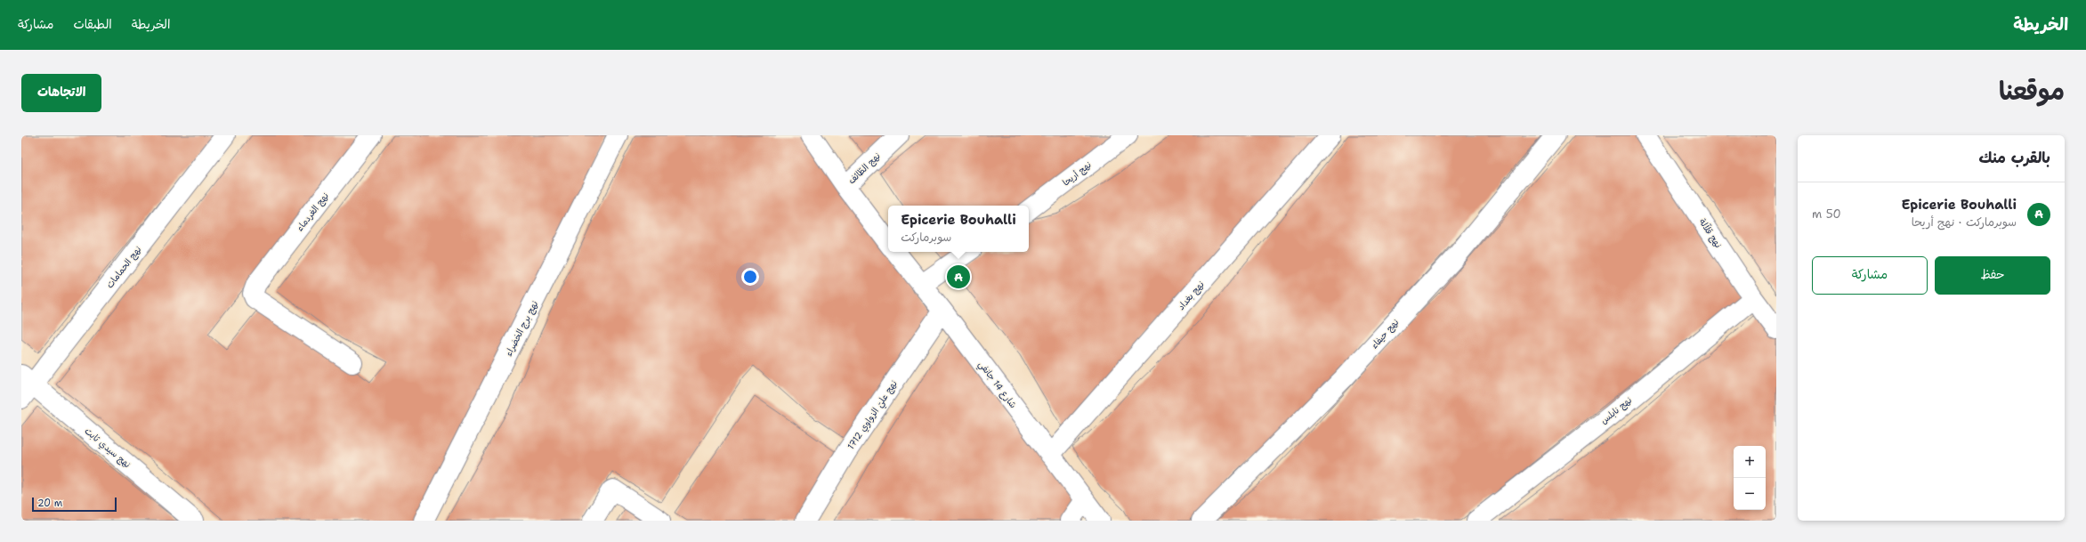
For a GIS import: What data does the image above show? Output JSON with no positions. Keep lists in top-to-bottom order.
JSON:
{
  "streets": {
    "street": [
      "نهج الطّائف",
      "نهج أريحا",
      "نهج الغردماء",
      "نهج قلاّلة",
      "نهج الحمامات",
      "نهج بغداد",
      "نهج برج الخضراء",
      "نهج حيفاء",
      "شارع 14 جانفي",
      "نهج نابلس",
      "نهج عليّ الزواوي 1712",
      "نهج سيدي ثابت"
    ]
  },
  "crossings": [
    ["نهج قلاّلة", "نهج نابلس"],
    ["نهج الحمامات", "نهج سيدي ثابت"],
    ["نهج بغداد", "شارع 14 جانفي"],
    ["شارع 14 جانفي", "نهج عليّ الزواوي 1712"]
  ],
  "scale_bar": "20 m",
  "page": {
    "header": "الخريطة",
    "nav": ["الخريطة", "الطبقات", "مشاركة"],
    "title": "موقعنا",
    "buttons": [
      "الاتجاهات",
      ["حفظ", "مشاركة"]
    ],
    "heading": "بالقرب منك",
    "list": [
      {
        "mark": "A",
        "name": "Epicerie Bouhalli",
        "note": "سوبرماركت · نهج أريحا",
        "value": "50 m"
      }
    ],
    "popup": ["Epicerie Bouhalli", "سوبرماركت"],
    "pins": "A",
    "map_buttons": ["+", "−"],
    "scale": "20 m"
  }
}
